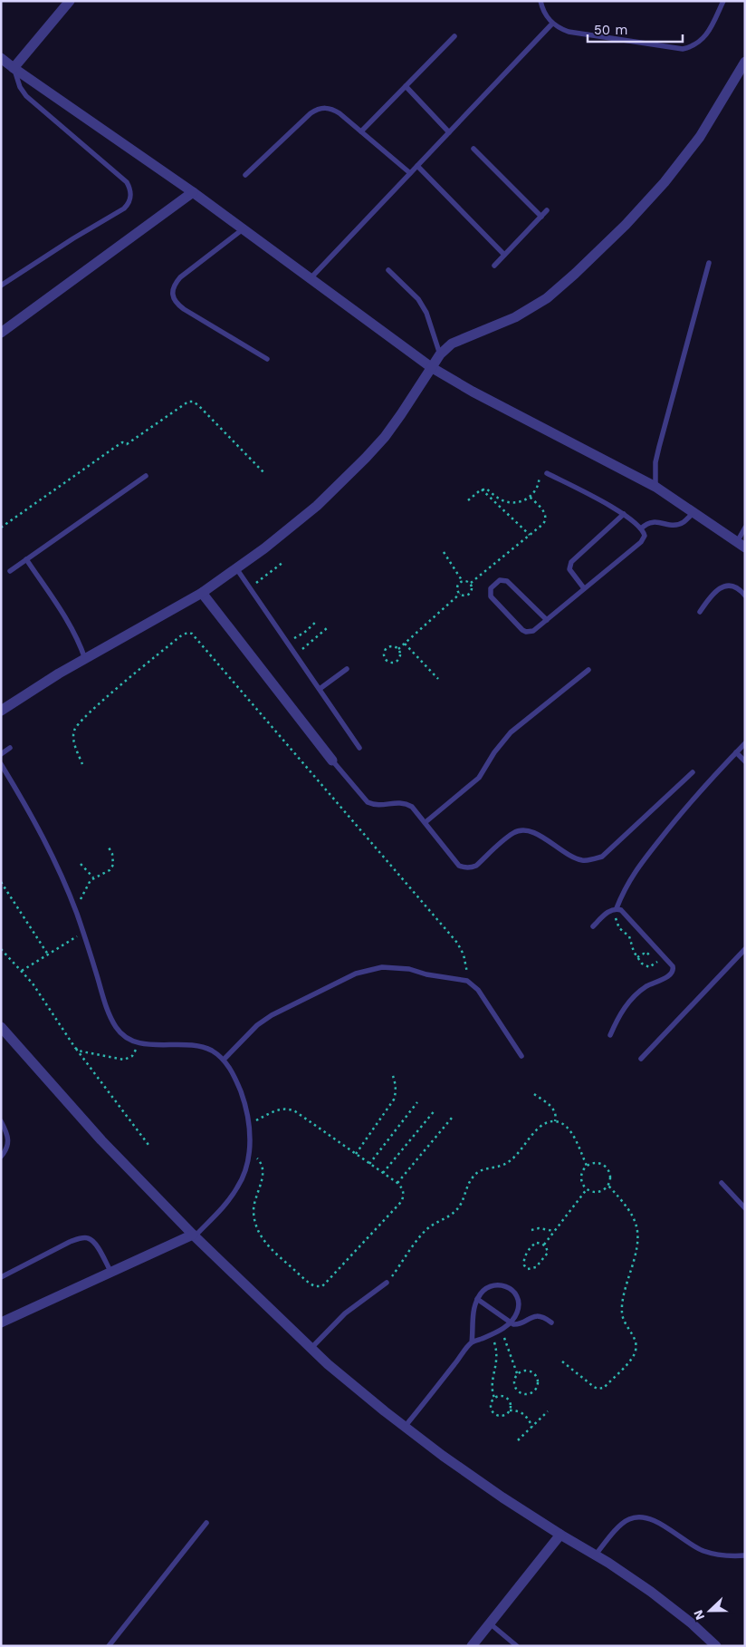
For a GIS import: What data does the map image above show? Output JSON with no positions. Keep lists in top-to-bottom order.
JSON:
{
  "scale_bar": "50 m",
  "north": "left"
}
